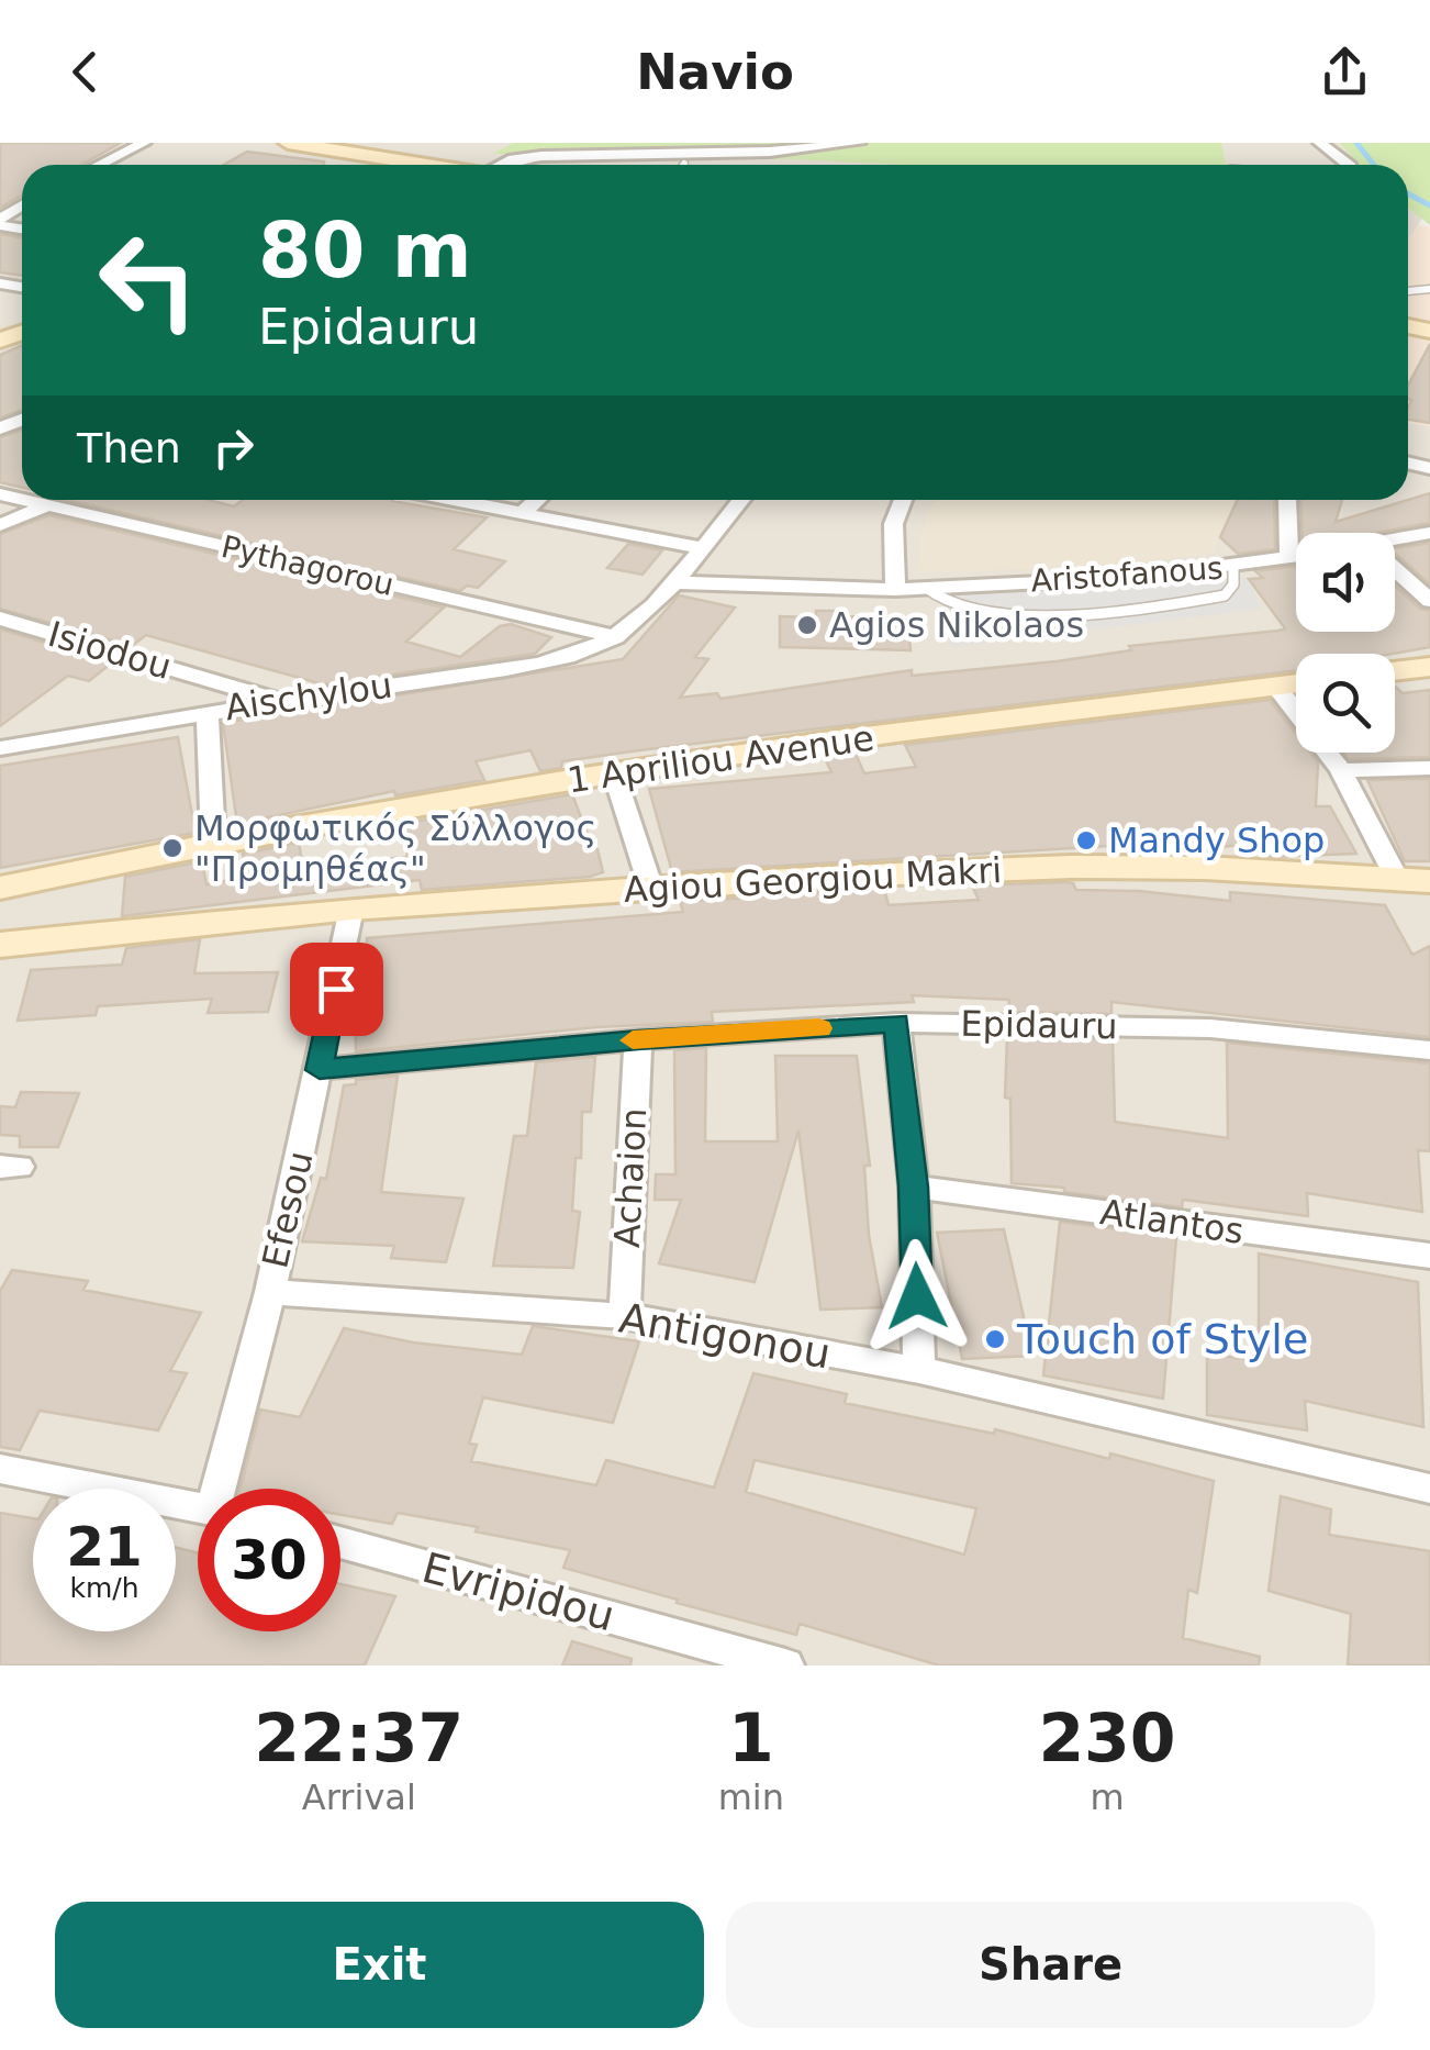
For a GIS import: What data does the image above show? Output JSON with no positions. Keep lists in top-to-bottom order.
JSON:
{
  "streets": {
    "main road": ["1 Apriliou Avenue", "Agiou Georgiou Makri"],
    "street": [
      "Pythagorou",
      "Aristofanous",
      "Isiodou",
      "Aischylou",
      "Epidauru",
      "Achaion",
      "Efesou",
      "Atlantos",
      "Antigonou",
      "Evripidou"
    ]
  },
  "crossings": [
    ["Pythagorou", "Aischylou"],
    ["Isiodou", "Aischylou"],
    ["Agiou Georgiou Makri", "Efesou"],
    ["Epidauru", "Achaion"],
    ["Epidauru", "Efesou"],
    ["Achaion", "Antigonou"],
    ["Efesou", "Antigonou"]
  ],
  "places": [
    "Agios Nikolaos",
    "Mandy Shop",
    "Μορφωτικός Σύλλογος \"Προμηθέας\"",
    "Touch of Style"
  ],
  "page": {
    "header": "Navio",
    "turn": ["80 m", "Epidauru"],
    "then": "Then",
    "speed": "21 km/h",
    "limit": "30",
    "eta": [
      "22:37",
      "Arrival",
      "1",
      "min",
      "230",
      "m"
    ],
    "buttons": ["Exit", "Share"]
  }
}
